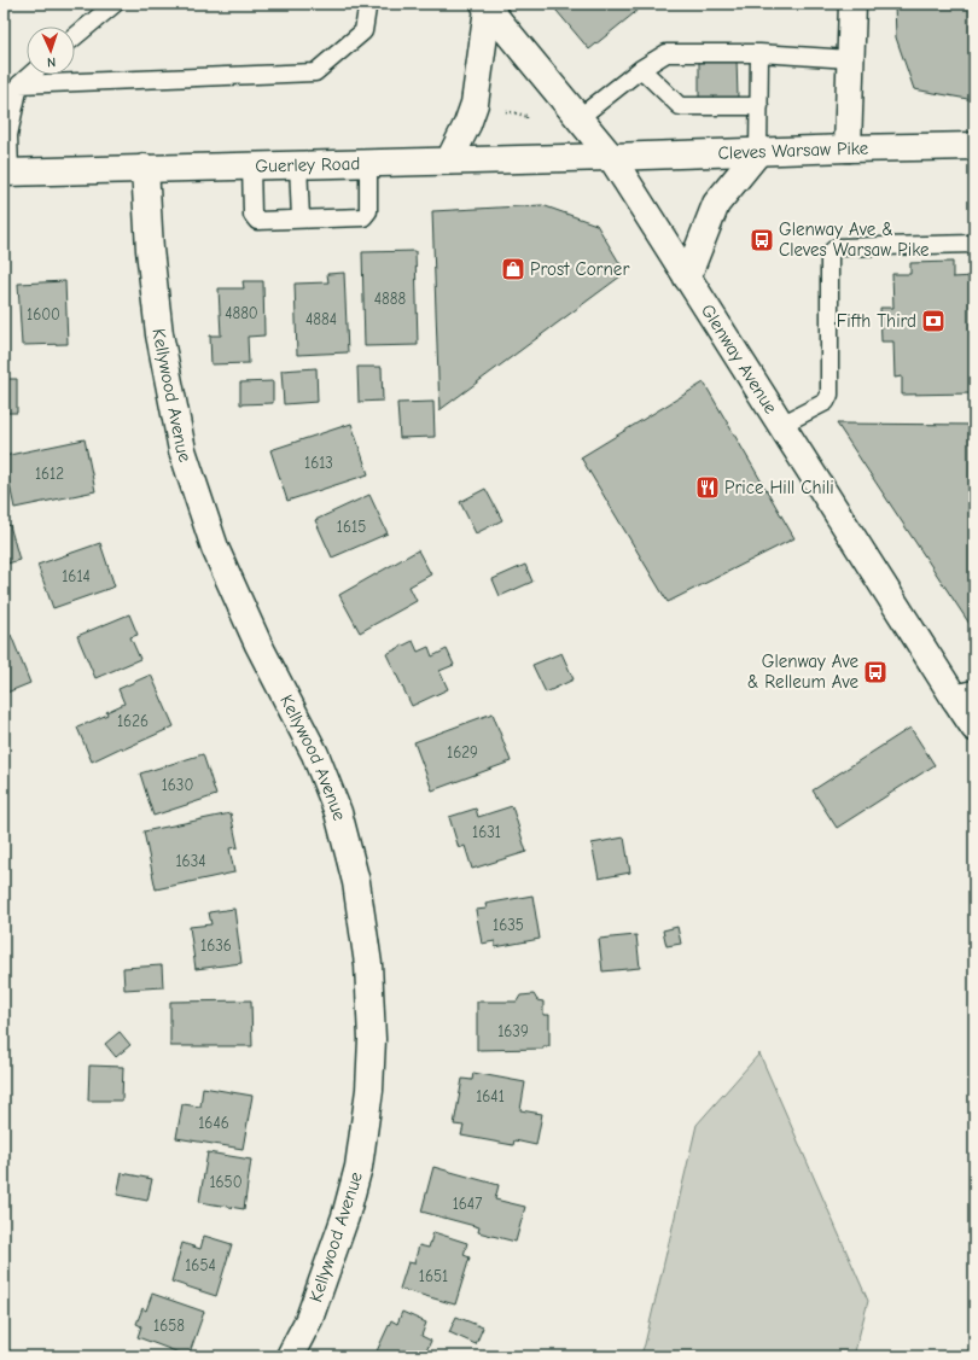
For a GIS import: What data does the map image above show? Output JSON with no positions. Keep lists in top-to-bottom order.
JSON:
{
  "streets": {
    "street": [
      "Cleves Warsaw Pike",
      "Guerley Road",
      "Glenway Avenue",
      "Kellywood Avenue"
    ]
  },
  "crossings": [
    ["Cleves Warsaw Pike", "Guerley Road"],
    ["Cleves Warsaw Pike", "Glenway Avenue"],
    ["Guerley Road", "Glenway Avenue"],
    ["Guerley Road", "Kellywood Avenue"]
  ],
  "places": {
    "bus stop": ["Glenway Ave & Cleves Warsaw Pike", "Glenway Ave & Relleum Ave"],
    "shop": ["Prost Corner"],
    "bank": ["Fifth Third"],
    "restaurant": ["Price Hill Chili"]
  },
  "house_numbers": [
    "4888",
    "4880",
    "1600",
    "4884",
    "1613",
    "1612",
    "1615",
    "1614",
    "1626",
    "1629",
    "1630",
    "1631",
    "1634",
    "1635",
    "1636",
    "1639",
    "1641",
    "1646",
    "1650",
    "1647",
    "1654",
    "1651",
    "1658"
  ],
  "north": "bottom"
}
